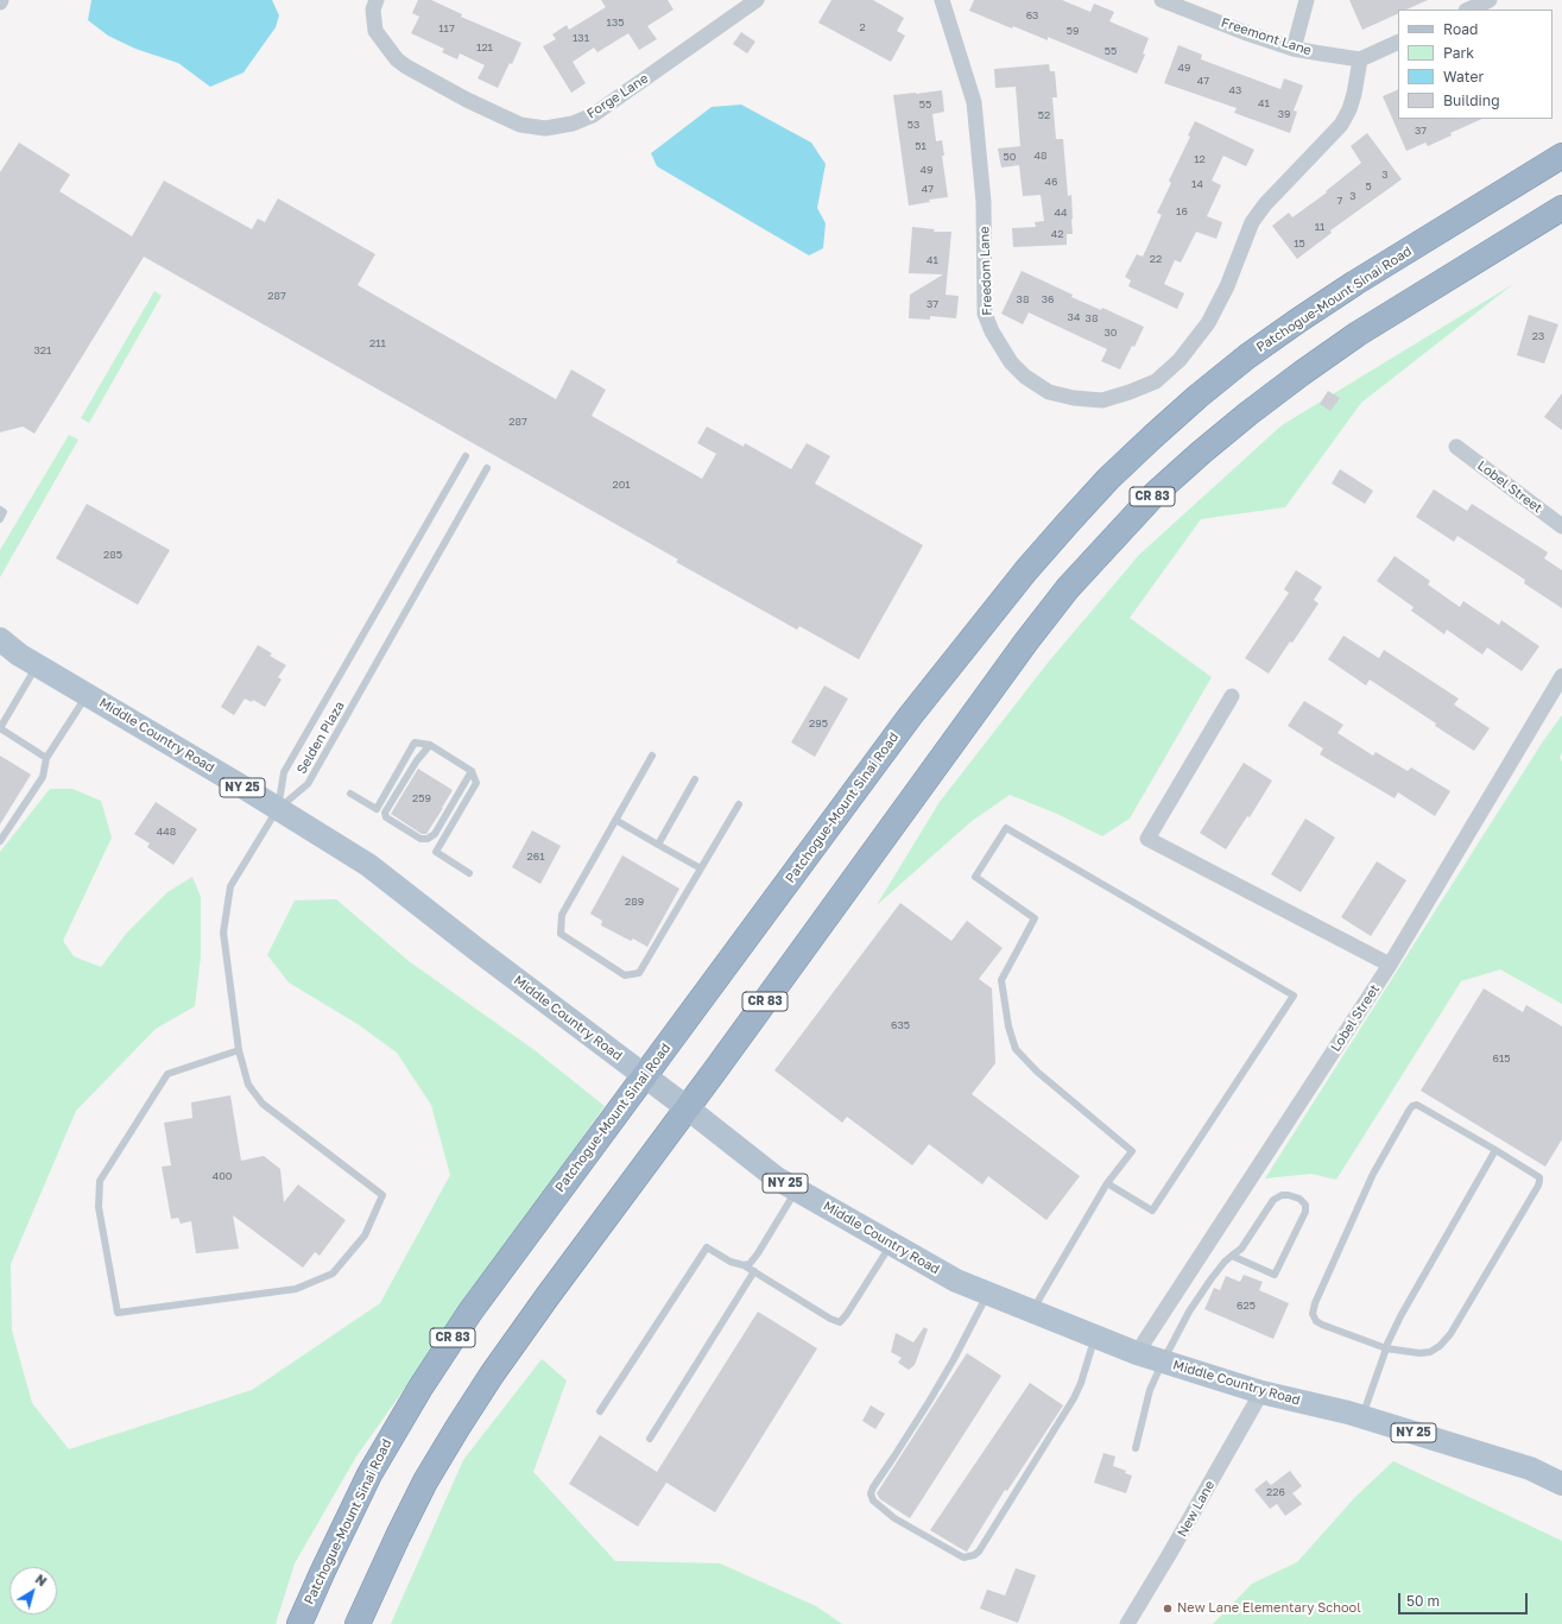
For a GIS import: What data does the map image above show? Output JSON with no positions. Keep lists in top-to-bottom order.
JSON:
{
  "streets": {
    "highway": ["Patchogue-Mount Sinai Road", "CR 83"],
    "main road": ["Middle Country Road", "NY 25"],
    "street": [
      "Freemont Lane",
      "Forge Lane",
      "Freedom Lane",
      "Lobel Street",
      "New Lane"
    ],
    "lane": ["Selden Plaza"]
  },
  "crossings": [
    ["Freemont Lane", "Freedom Lane"],
    ["Patchogue-Mount Sinai Road", "Middle Country Road"],
    ["Lobel Street", "Middle Country Road"],
    ["CR 83", "Middle Country Road"],
    ["Middle Country Road", "Selden Plaza"],
    ["Middle Country Road", "New Lane"]
  ],
  "places": ["New Lane Elementary School"],
  "house_numbers": [
    "63",
    "135",
    "2",
    "117",
    "59",
    "131",
    "121",
    "55",
    "49",
    "47",
    "43",
    "41",
    "55",
    "39",
    "52",
    "53",
    "37",
    "51",
    "48",
    "50",
    "12",
    "49",
    "3",
    "46",
    "14",
    "5",
    "47",
    "3",
    "7",
    "16",
    "44",
    "11",
    "42",
    "15",
    "22",
    "41",
    "287",
    "38",
    "36",
    "37",
    "34",
    "38",
    "30",
    "23",
    "211",
    "321",
    "287",
    "201",
    "285",
    "295",
    "259",
    "448",
    "261",
    "289",
    "635",
    "615",
    "400",
    "625",
    "226"
  ],
  "legend": [
    "Road",
    "Park",
    "Water",
    "Building"
  ],
  "scale_bar": "50 m",
  "north": "top right"
}
